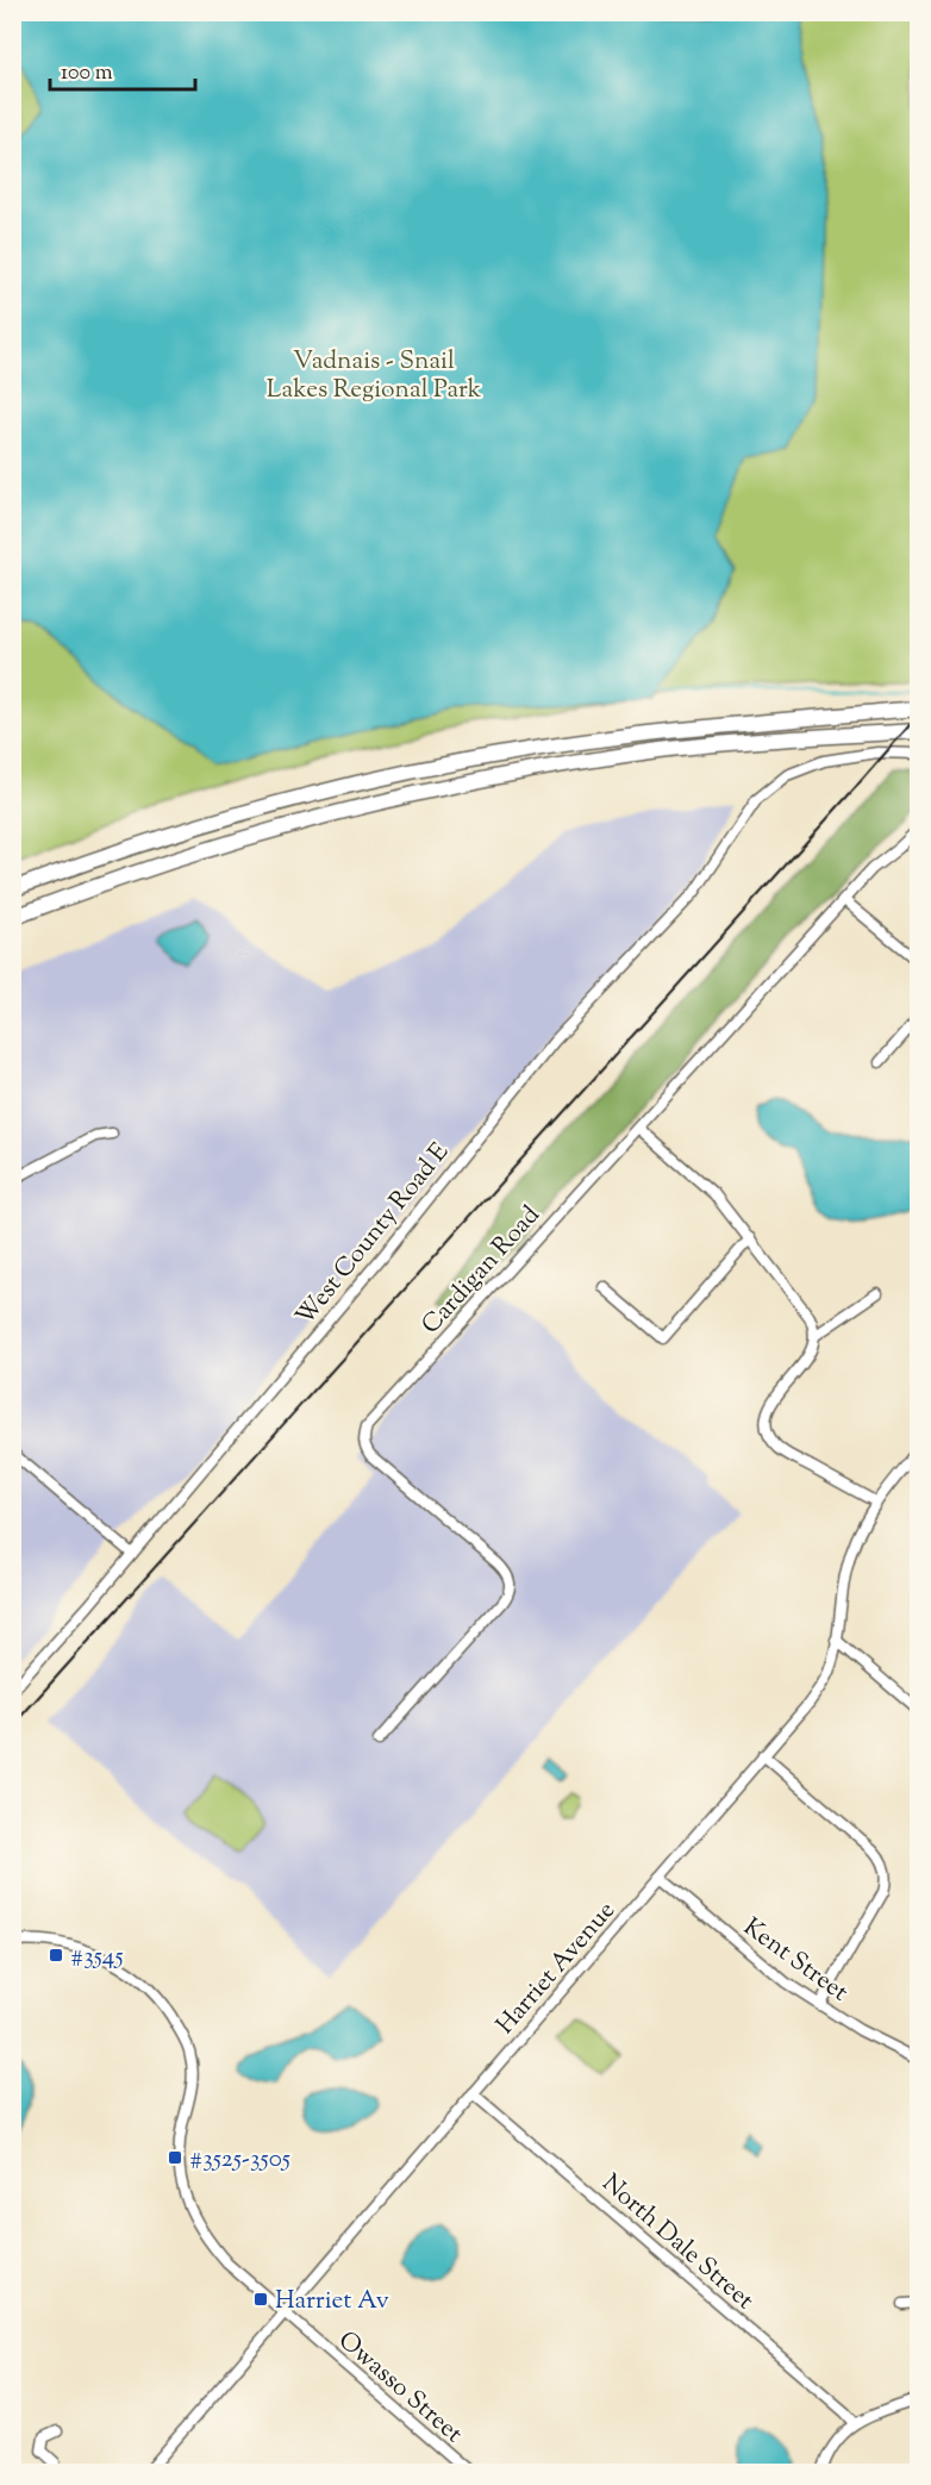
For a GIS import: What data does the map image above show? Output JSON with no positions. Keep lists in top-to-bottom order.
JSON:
{
  "streets": {
    "street": [
      "West County Road E",
      "Cardigan Road",
      "Kent Street",
      "Harriet Avenue",
      "North Dale Street",
      "Owasso Street"
    ]
  },
  "crossings": [
    ["Kent Street", "Harriet Avenue"],
    ["Harriet Avenue", "North Dale Street"],
    ["Harriet Avenue", "Owasso Street"]
  ],
  "parks": ["Vadnais - Snail Lakes Regional Park"],
  "places": {
    "transit": ["#3545", "#3525-3505", "Harriet Av"]
  },
  "scale_bar": "100 m"
}
